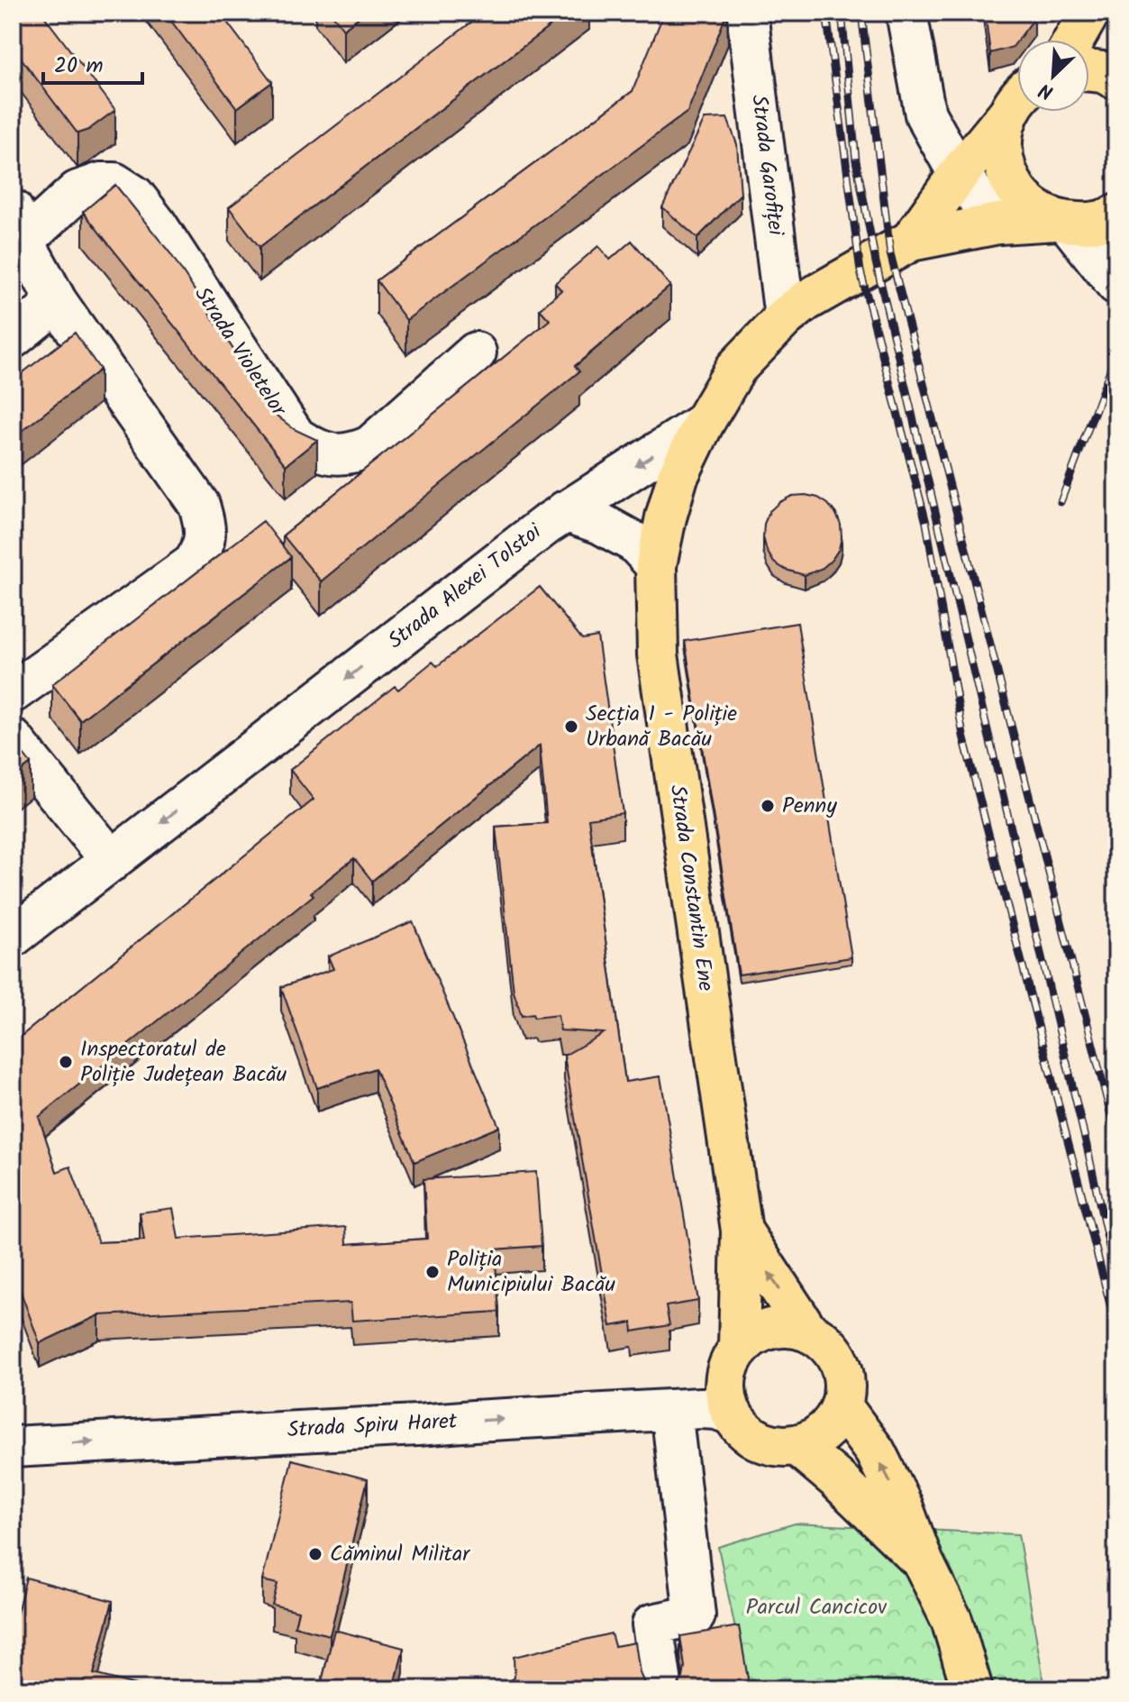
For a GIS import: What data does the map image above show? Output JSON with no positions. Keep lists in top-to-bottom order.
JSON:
{
  "streets": {
    "main road": ["Strada Alexei Tolstoi", "Strada Constantin Ene"],
    "street": ["Strada Garofiței", "Strada Violetelor", "Strada Spiru Haret"]
  },
  "crossings": [
    ["Strada Garofiței", "Strada Alexei Tolstoi"],
    ["Strada Alexei Tolstoi", "Strada Constantin Ene"],
    ["Strada Constantin Ene", "Strada Spiru Haret"]
  ],
  "one_way": ["Strada Alexei Tolstoi", "Strada Spiru Haret"],
  "parks": ["Parcul Cancicov"],
  "places": [
    "Secția 1 - Poliție Urbană Bacău",
    "Penny",
    "Inspectoratul de Poliție Județean Bacău",
    "Poliția Municipiului Bacău",
    "Căminul Militar"
  ],
  "scale_bar": "20 m",
  "north": "bottom left"
}
